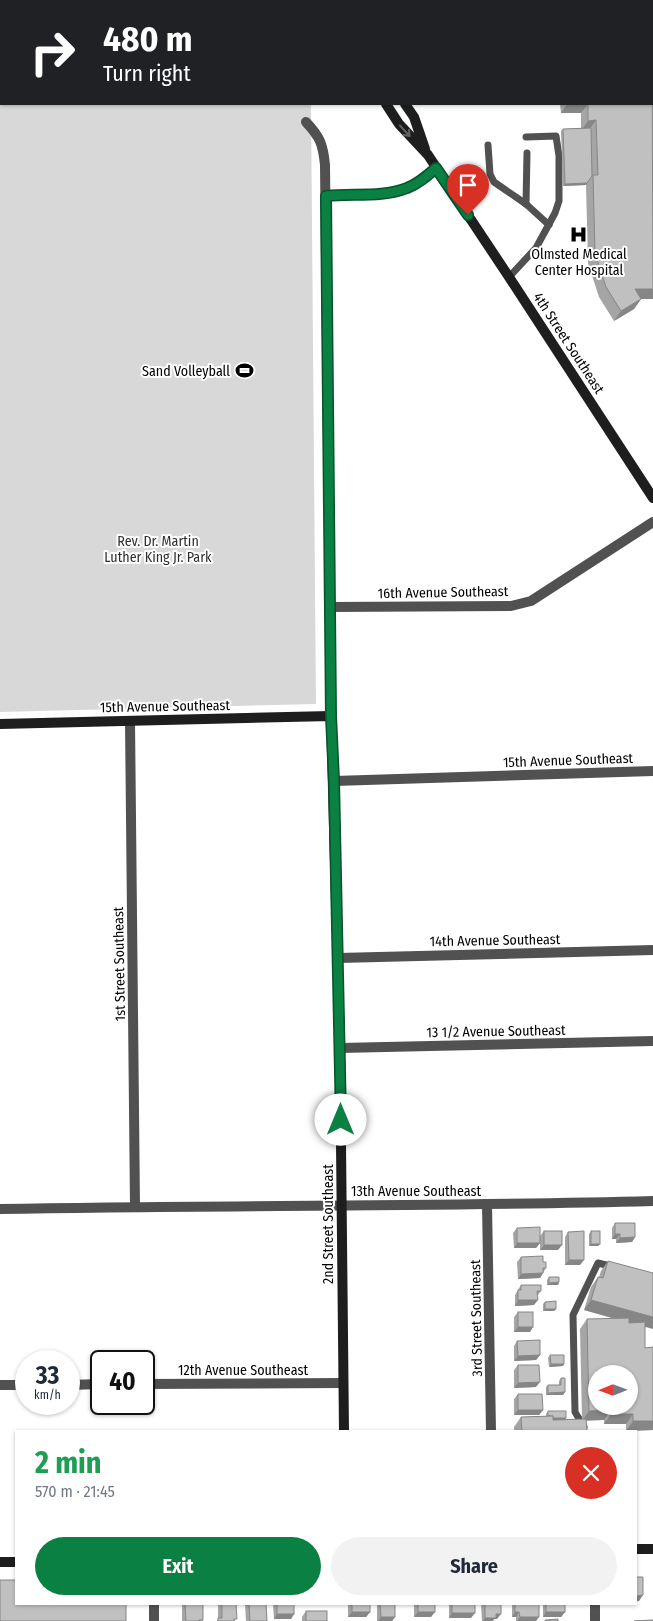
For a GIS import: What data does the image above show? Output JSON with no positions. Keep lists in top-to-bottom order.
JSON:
{
  "streets": {
    "street": [
      "4th Street Southeast",
      "16th Avenue Southeast",
      "15th Avenue Southeast",
      "14th Avenue Southeast",
      "1st Street Southeast",
      "13 1/2 Avenue Southeast",
      "13th Avenue Southeast",
      "2nd Street Southeast",
      "3rd Street Southeast",
      "12th Avenue Southeast"
    ]
  },
  "crossings": [
    ["16th Avenue Southeast", "2nd Street Southeast"],
    ["15th Avenue Southeast", "1st Street Southeast"],
    ["15th Avenue Southeast", "2nd Street Southeast"],
    ["14th Avenue Southeast", "2nd Street Southeast"],
    ["1st Street Southeast", "13th Avenue Southeast"],
    ["13 1/2 Avenue Southeast", "2nd Street Southeast"],
    ["13th Avenue Southeast", "2nd Street Southeast"],
    ["13th Avenue Southeast", "3rd Street Southeast"],
    ["2nd Street Southeast", "12th Avenue Southeast"]
  ],
  "parks": ["Rev. Dr. Martin Luther King Jr. Park"],
  "places": {
    "hospital": ["Olmsted Medical Center Hospital"],
    "sports": ["Sand Volleyball"]
  },
  "north": "left",
  "page": {
    "turn": ["480 m", "Turn right"],
    "speed": "33 km/h",
    "limit": "40",
    "heading": ["2 min", "570 m · 21:45"],
    "buttons": ["Exit", "Share"]
  }
}
